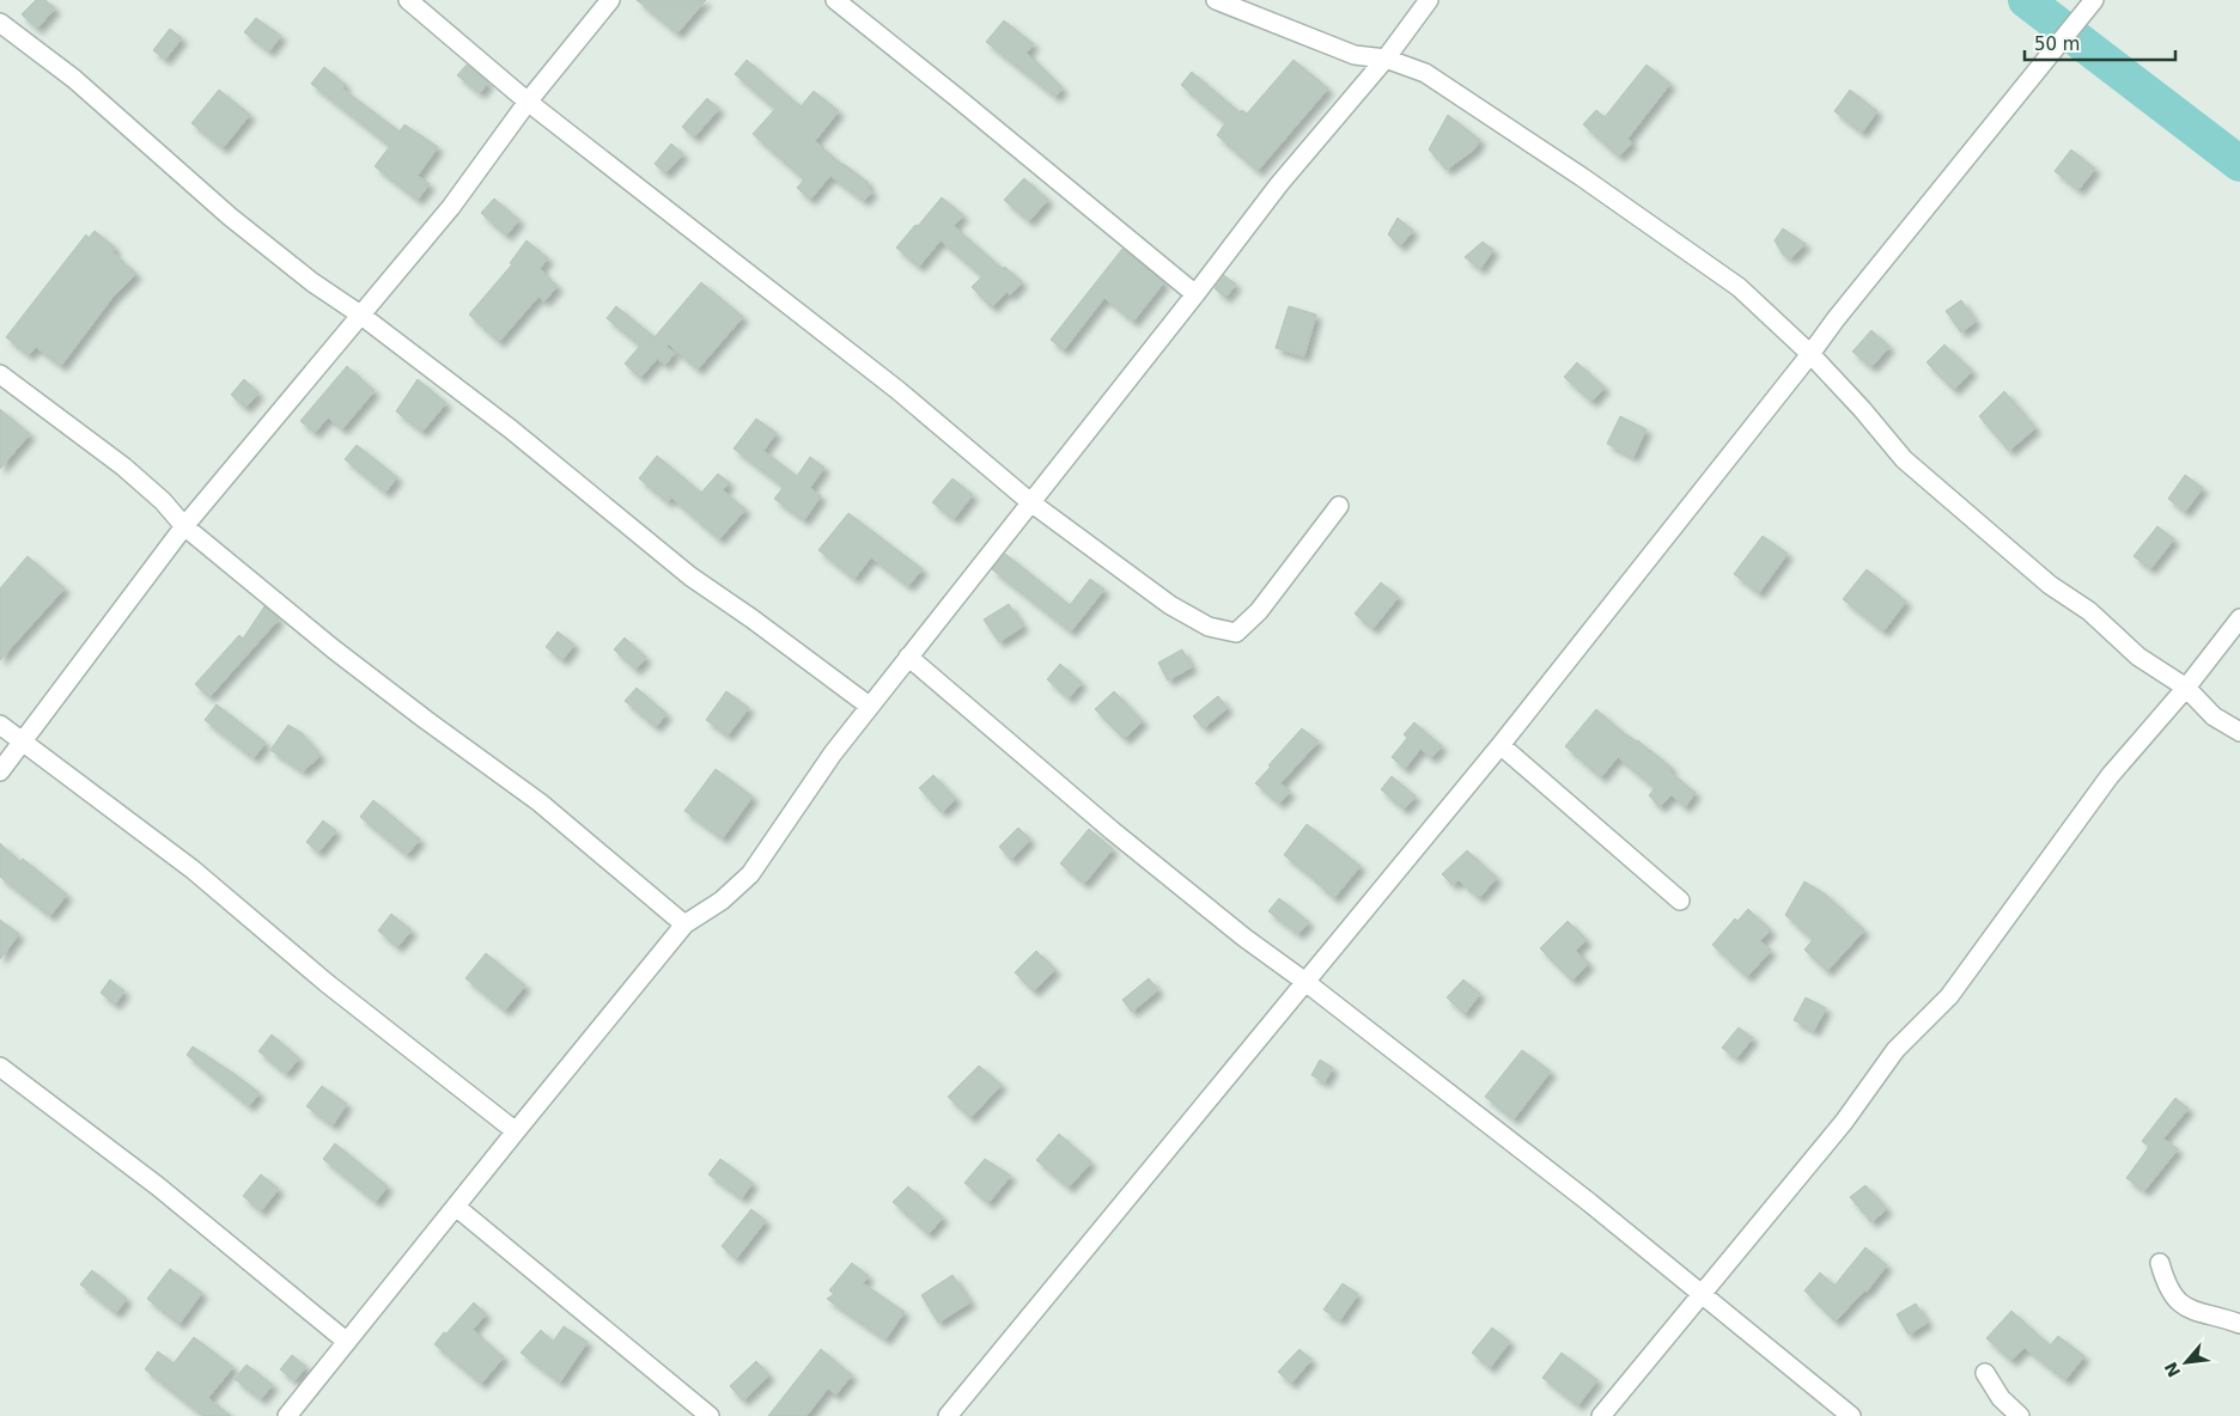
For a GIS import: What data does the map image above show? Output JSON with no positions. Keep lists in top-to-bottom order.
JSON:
{
  "scale_bar": "50 m",
  "north": "bottom left"
}
